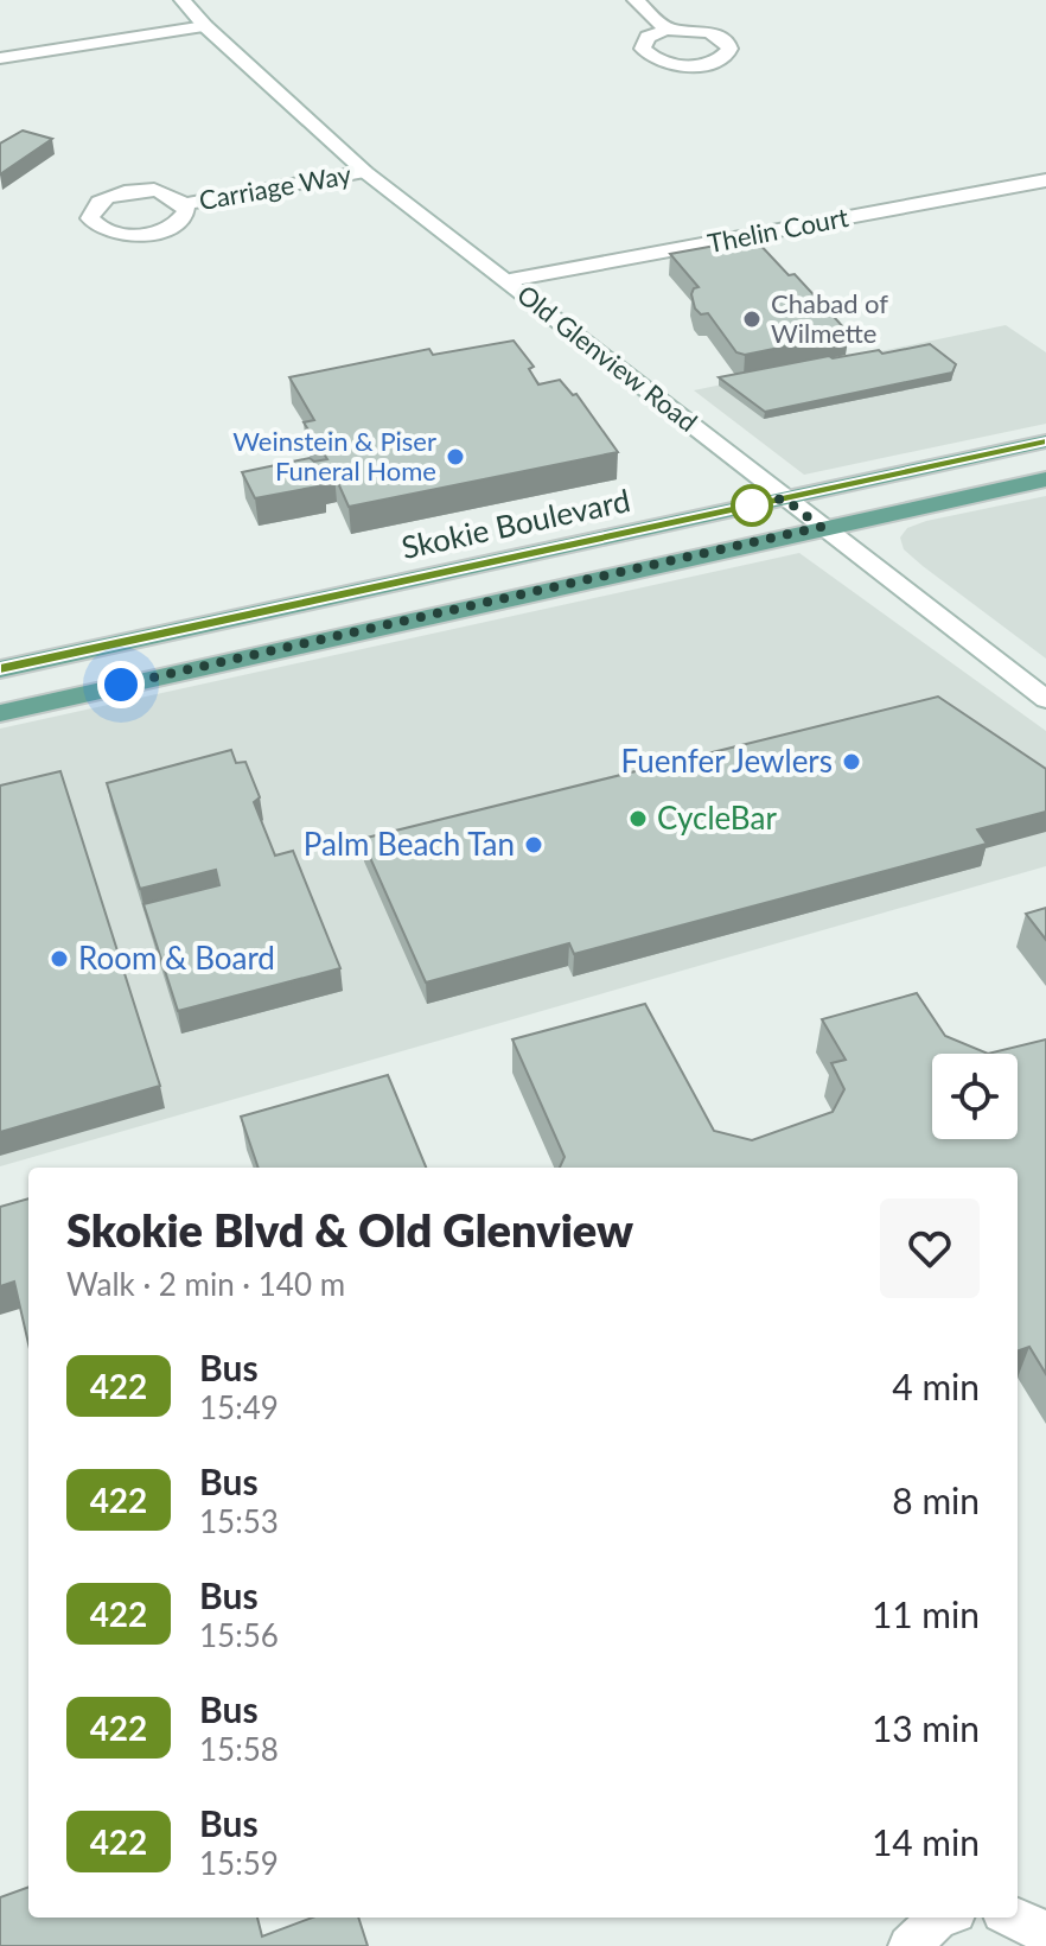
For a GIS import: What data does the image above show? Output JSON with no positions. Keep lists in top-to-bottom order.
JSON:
{
  "streets": {
    "main road": ["Skokie Boulevard"],
    "street": ["Carriage Way", "Thelin Court", "Old Glenview Road"]
  },
  "crossings": [
    ["Carriage Way", "Old Glenview Road"],
    ["Thelin Court", "Old Glenview Road"],
    ["Old Glenview Road", "Skokie Boulevard"]
  ],
  "places": [
    "Chabad of Wilmette",
    "Weinstein & Piser Funeral Home",
    "Fuenfer Jewlers",
    "CycleBar",
    "Palm Beach Tan",
    "Room & Board"
  ],
  "lines": ["bus line 422"],
  "page": {
    "heading": ["Skokie Blvd & Old Glenview", "Walk · 2 min · 140 m"],
    "list": [
      {
        "mark": "422",
        "name": "Bus",
        "note": "15:49",
        "value": "4 min"
      },
      {
        "mark": "422",
        "name": "Bus",
        "note": "15:53",
        "value": "8 min"
      },
      {
        "mark": "422",
        "name": "Bus",
        "note": "15:56",
        "value": "11 min"
      },
      {
        "mark": "422",
        "name": "Bus",
        "note": "15:58",
        "value": "13 min"
      },
      {
        "mark": "422",
        "name": "Bus",
        "note": "15:59",
        "value": "14 min"
      }
    ]
  }
}
